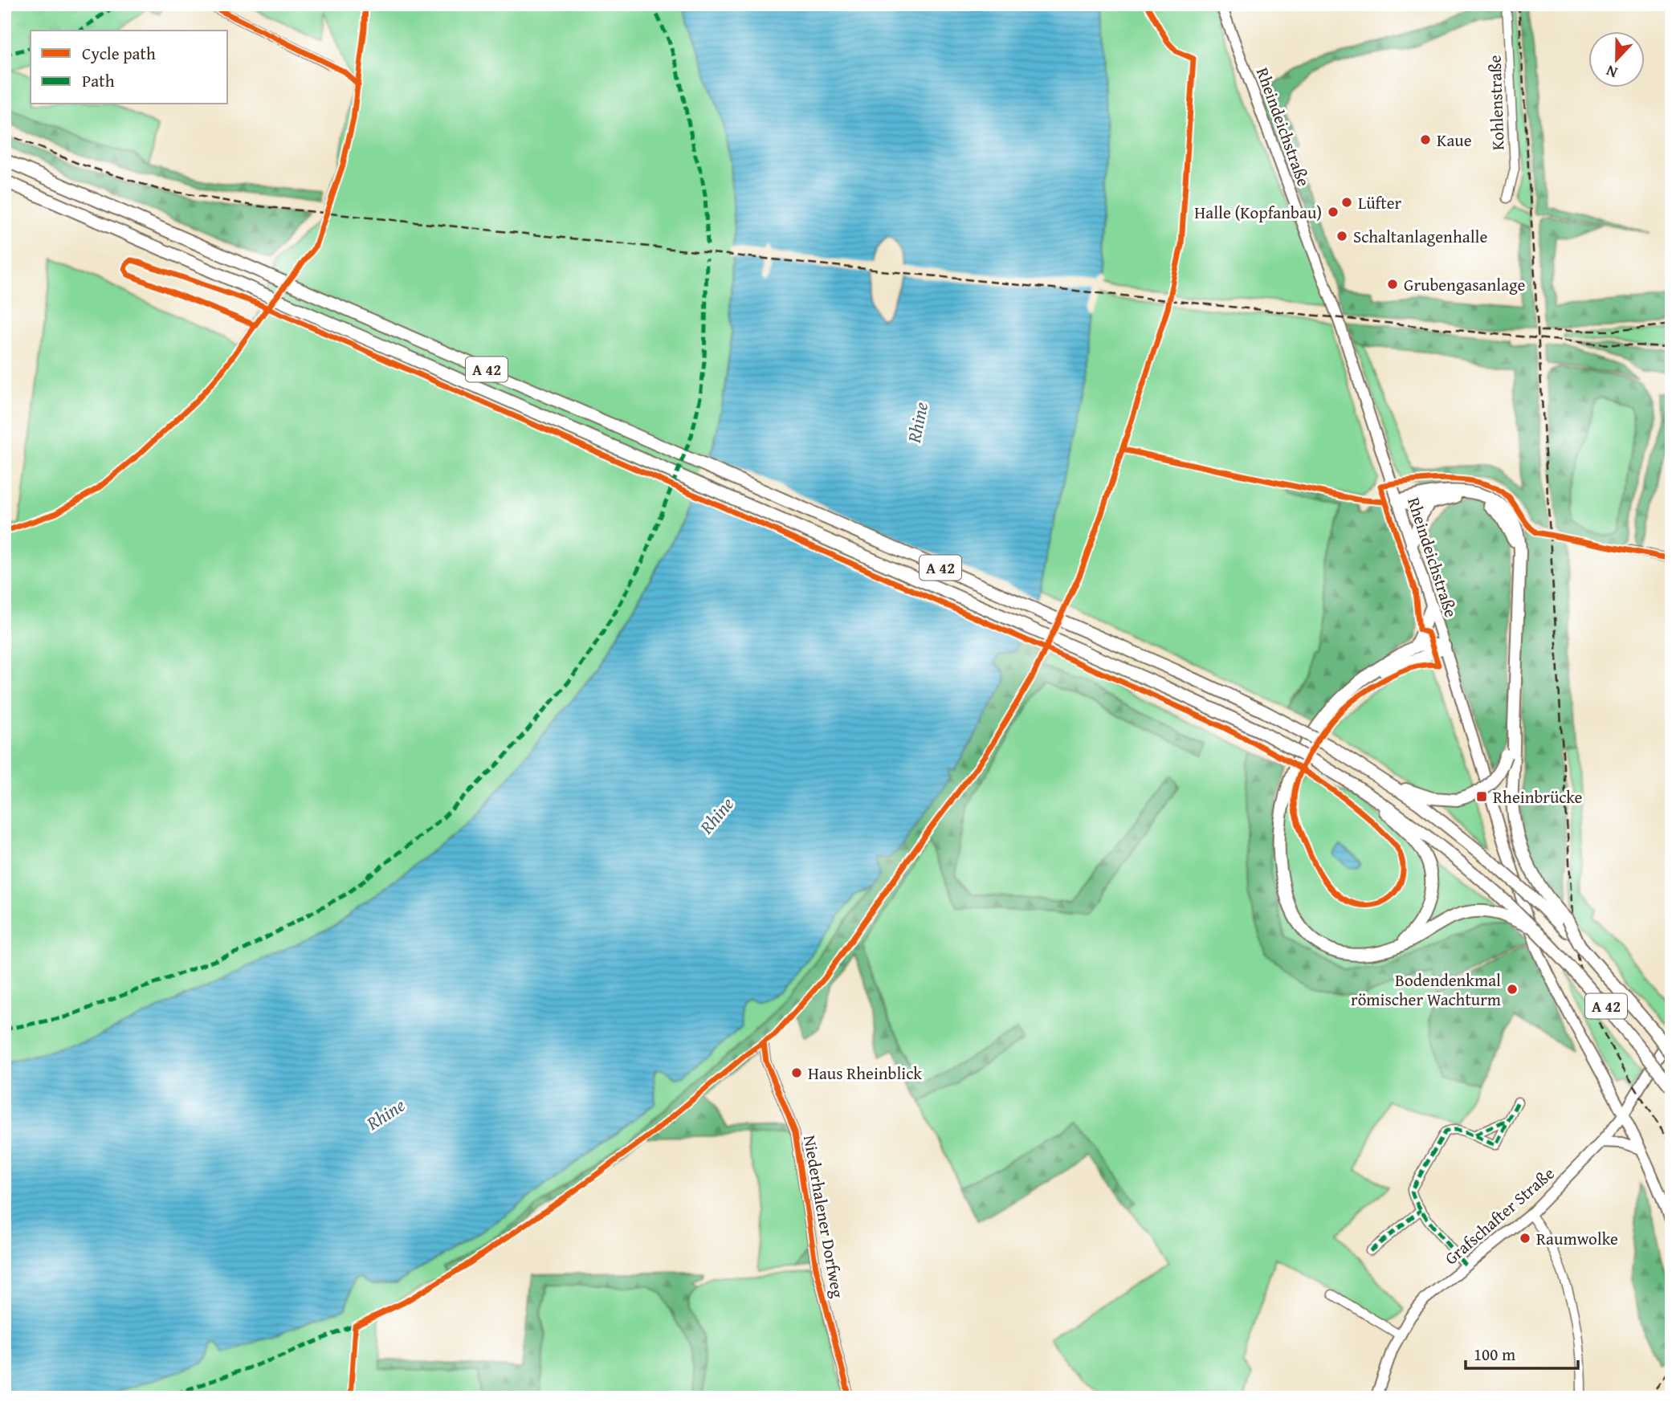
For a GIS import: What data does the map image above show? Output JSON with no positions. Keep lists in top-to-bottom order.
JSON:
{
  "streets": {
    "highway": ["A 42"],
    "main road": ["Rheindeichstraße", "Grafschafter Straße"],
    "street": ["Kohlenstraße", "Niederhalener Dorfweg"]
  },
  "crossings": [
    ["Rheindeichstraße", "Grafschafter Straße"]
  ],
  "water": ["Rhine"],
  "places": {
    "other": [
      "Kaue",
      "Lüfter",
      "Halle (Kopfanbau)",
      "Schaltanlagenhalle",
      "Grubengasanlage",
      "Bodendenkmal römischer Wachturm",
      "Haus Rheinblick",
      "Raumwolke"
    ],
    "transit": ["Rheinbrücke"]
  },
  "legend": ["Cycle path", "Path"],
  "scale_bar": "100 m",
  "north": "bottom"
}
